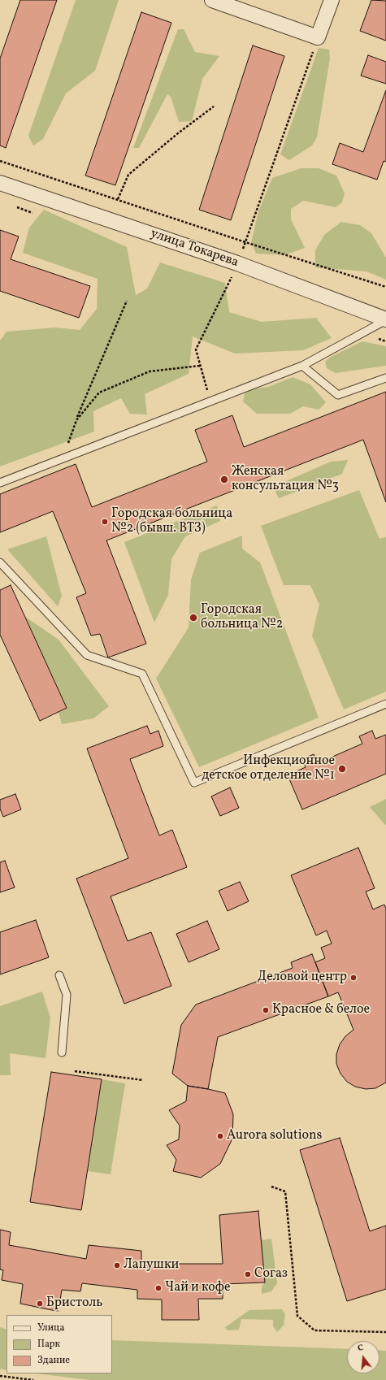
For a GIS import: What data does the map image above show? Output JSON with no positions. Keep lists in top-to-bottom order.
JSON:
{
  "streets": {
    "street": ["улица Токарева"]
  },
  "places": [
    "Женская консультация №3",
    "Городская больница №2 (бывш. ВТЗ)",
    "Городская больница №2",
    "Инфекционное детское отделение №1",
    "Деловой центр",
    "Красное & белое",
    "Aurora solutions",
    "Лапушки",
    "Согаз",
    "Чай и кофе",
    "Бристоль"
  ],
  "legend": ["Улица", "Парк", "Здание"],
  "north": "top"
}
